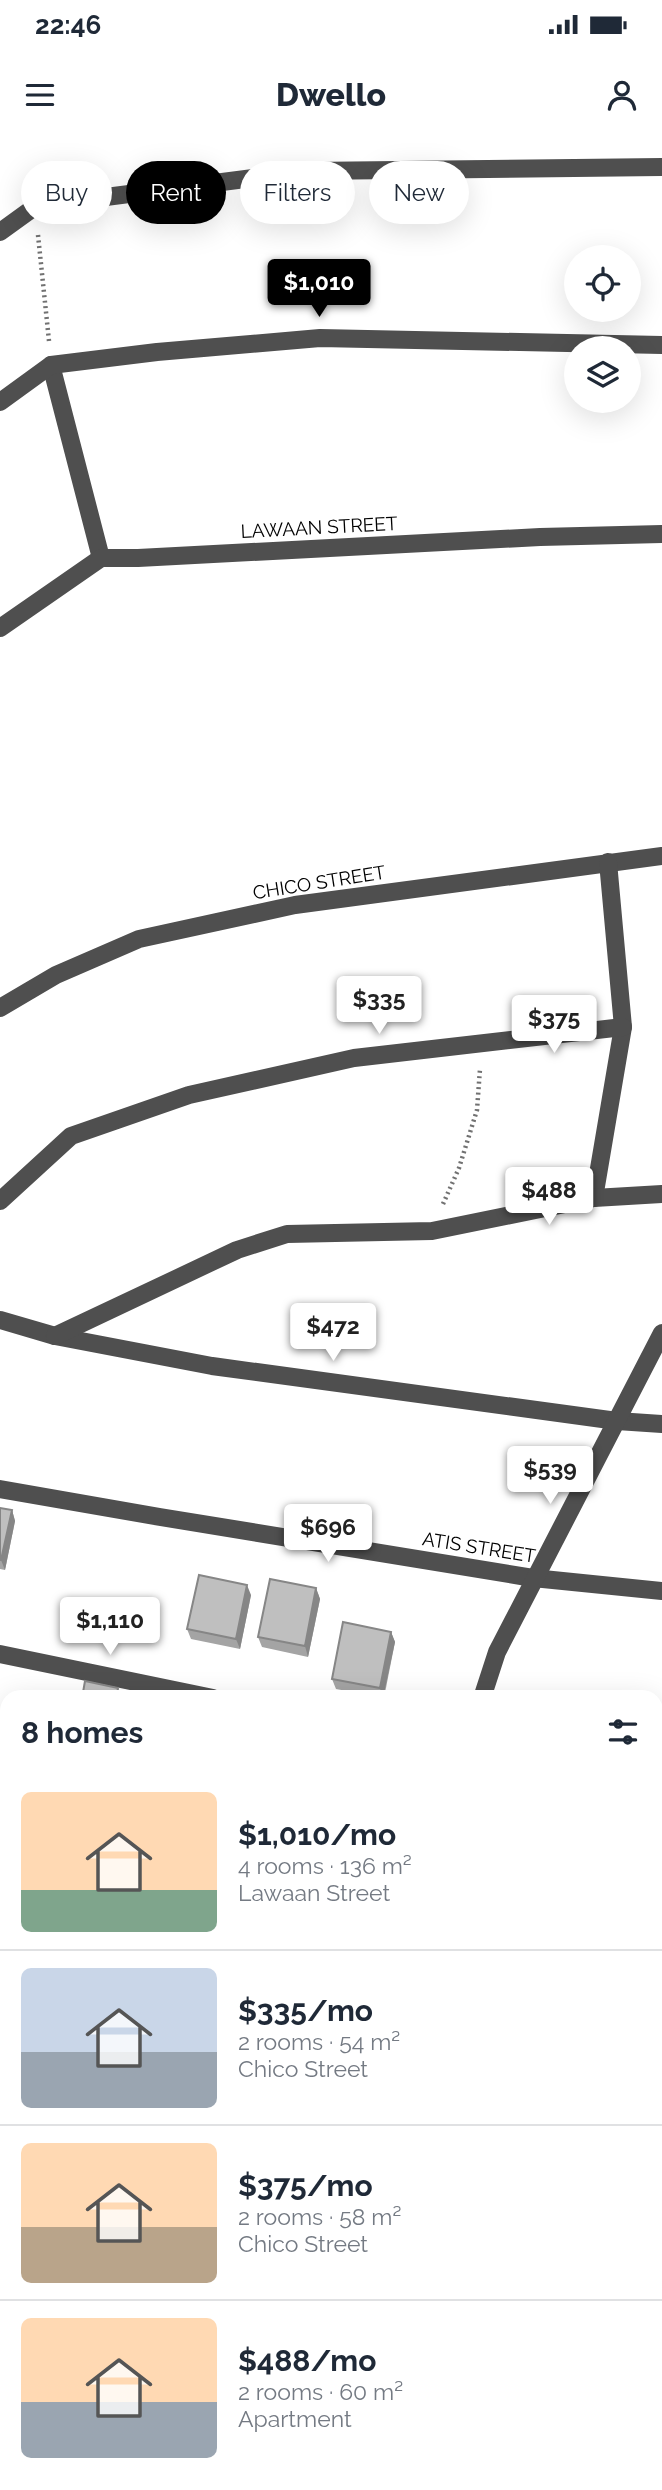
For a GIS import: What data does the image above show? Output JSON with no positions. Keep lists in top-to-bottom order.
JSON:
{
  "streets": {
    "street": ["LAWAAN STREET", "CHICO STREET", "ATIS STREET"]
  },
  "page": {
    "status": "22:46",
    "header": "Dwello",
    "chip": [
      "Buy",
      "Rent",
      "Filters",
      "New"
    ],
    "price": [
      "$1,010",
      "$335",
      "$375",
      "$488",
      "$472",
      "$539",
      "$696",
      "$1,110"
    ],
    "heading": "8 homes",
    "list": [
      {
        "name": "$1,010/mo",
        "note": "4 rooms · 136 m² · Lawaan Street"
      },
      {
        "name": "$335/mo",
        "note": "2 rooms · 54 m² · Chico Street"
      },
      {
        "name": "$375/mo",
        "note": "2 rooms · 58 m² · Chico Street"
      },
      {
        "name": "$488/mo",
        "note": "2 rooms · 60 m² · Apartment"
      }
    ]
  }
}
